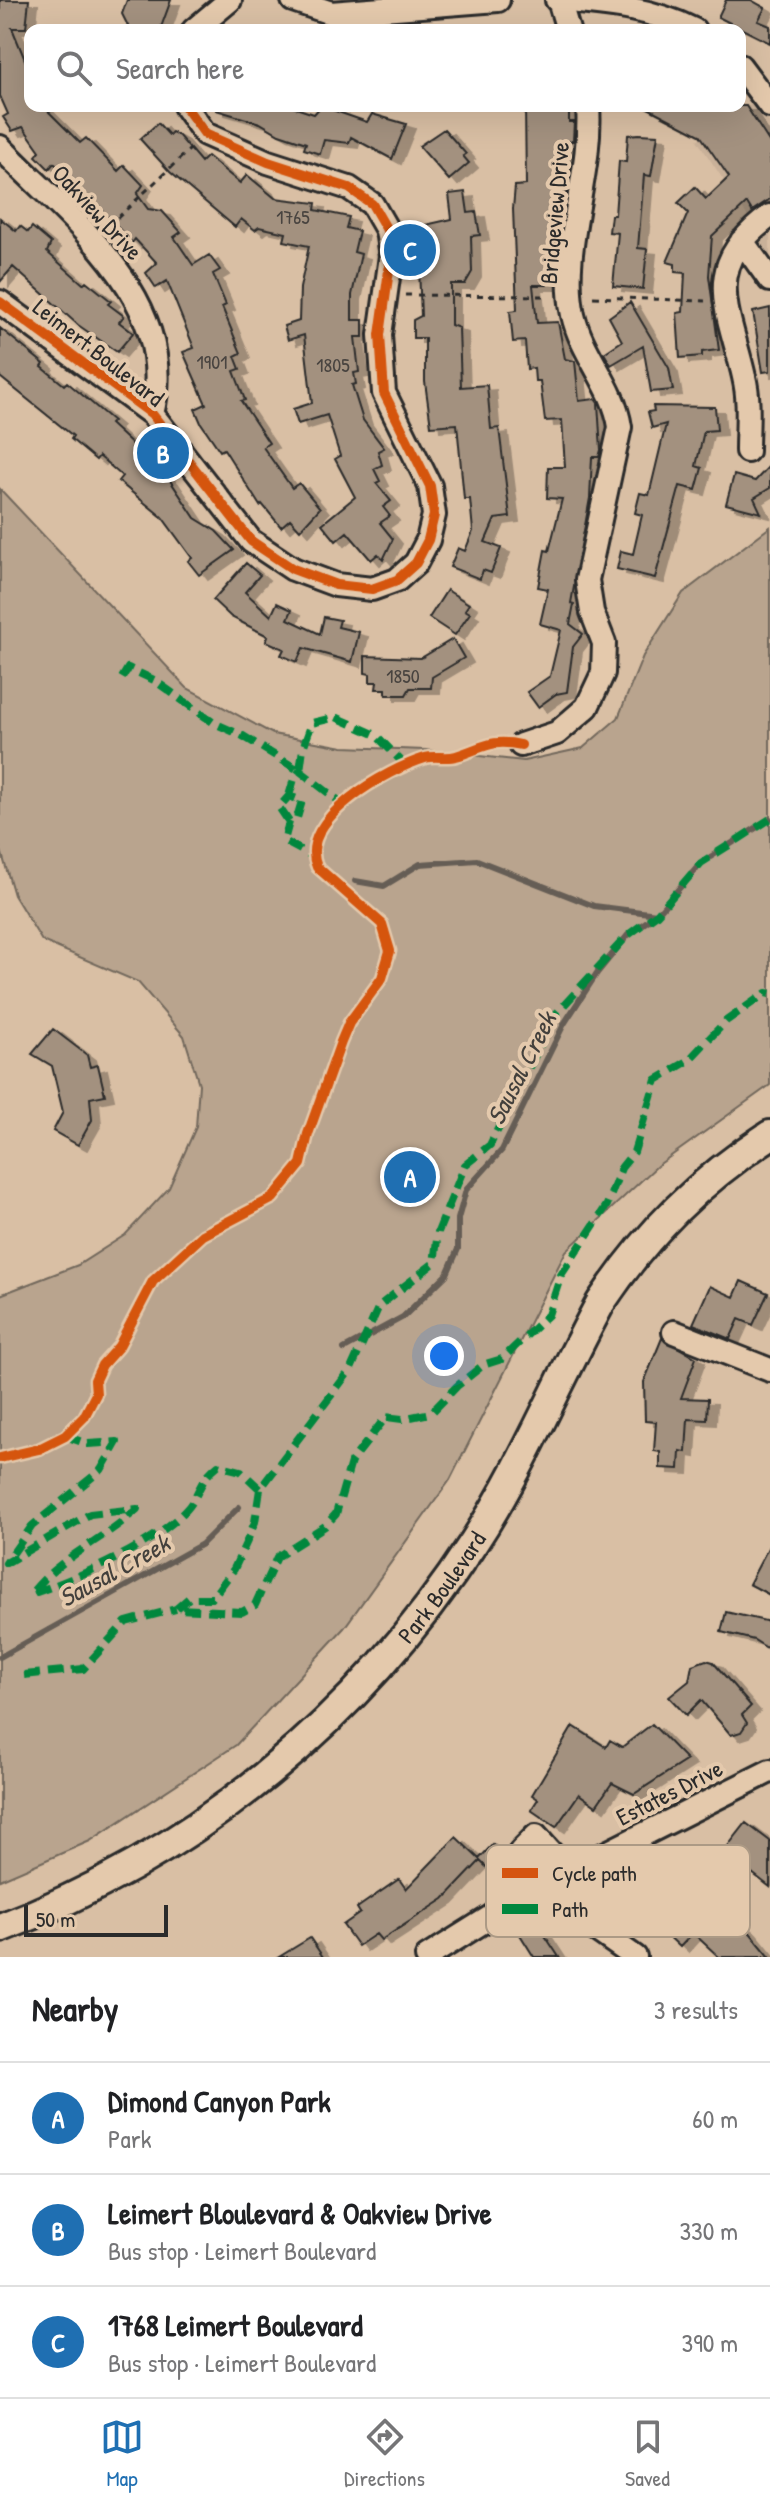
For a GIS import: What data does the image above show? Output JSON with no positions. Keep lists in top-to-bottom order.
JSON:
{
  "streets": {
    "main road": ["Park Boulevard"],
    "street": [
      "Oakview Drive",
      "Bridgeview Drive",
      "Leimert Boulevard",
      "Estates Drive"
    ]
  },
  "crossings": [
    ["Oakview Drive", "Leimert Boulevard"]
  ],
  "water": ["Sausal Creek"],
  "house_numbers": [
    "1765",
    "1901",
    "1805",
    "1850"
  ],
  "legend": ["Cycle path", "Path"],
  "scale_bar": "50 m",
  "page": {
    "search": "Search here",
    "pins": ["C", "B", "A"],
    "scale": "50 m",
    "heading": ["Nearby", "3 results"],
    "list": [
      {
        "mark": "A",
        "name": "Dimond Canyon Park",
        "note": "Park",
        "value": "60 m"
      },
      {
        "mark": "B",
        "name": "Leimert Bloulevard & Oakview Drive",
        "note": "Bus stop · Leimert Boulevard",
        "value": "330 m"
      },
      {
        "mark": "C",
        "name": "1768 Leimert Boulevard",
        "note": "Bus stop · Leimert Boulevard",
        "value": "390 m"
      }
    ],
    "nav": ["Map", "Directions", "Saved"]
  }
}
